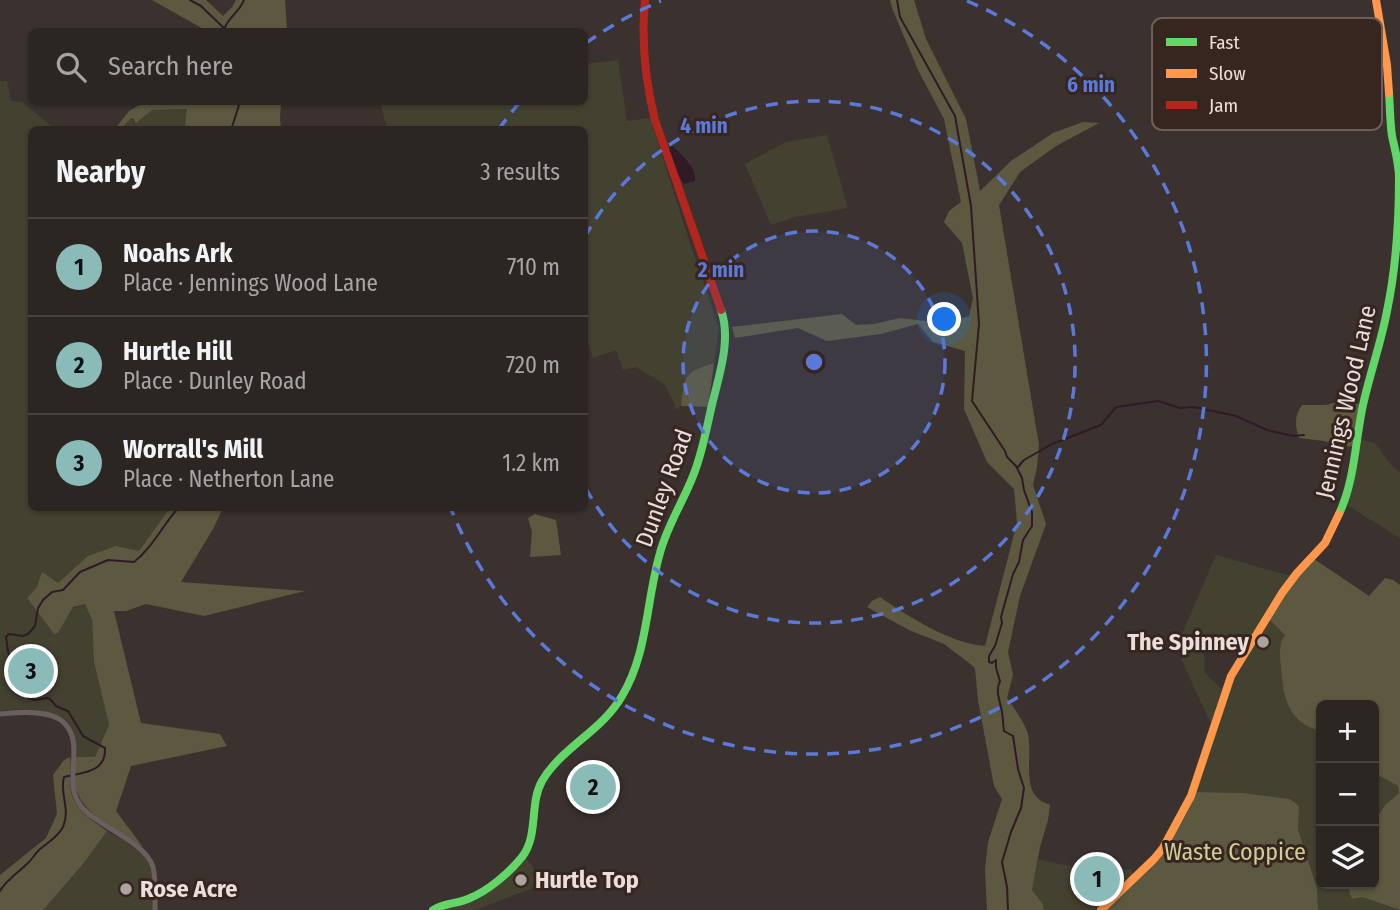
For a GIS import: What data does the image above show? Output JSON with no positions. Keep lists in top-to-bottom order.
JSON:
{
  "streets": {
    "street": ["Jennings Wood Lane", "Dunley Road"]
  },
  "parks": ["Waste Coppice"],
  "places": ["The Spinney", "Hurtle Top", "Rose Acre"],
  "legend": ["Fast", "Slow", "Jam"],
  "page": {
    "search": "Search here",
    "heading": ["Nearby", "3 results"],
    "list": [
      {
        "mark": "1",
        "name": "Noahs Ark",
        "note": "Place · Jennings Wood Lane",
        "value": "710 m"
      },
      {
        "mark": "2",
        "name": "Hurtle Hill",
        "note": "Place · Dunley Road",
        "value": "720 m"
      },
      {
        "mark": "3",
        "name": "Worrall's Mill",
        "note": "Place · Netherton Lane",
        "value": "1.2 km"
      }
    ],
    "pins": ["3", "2", "1"],
    "map_buttons": ["+", "−"]
  },
  "rings": ["6 min", "4 min", "2 min"]
}
